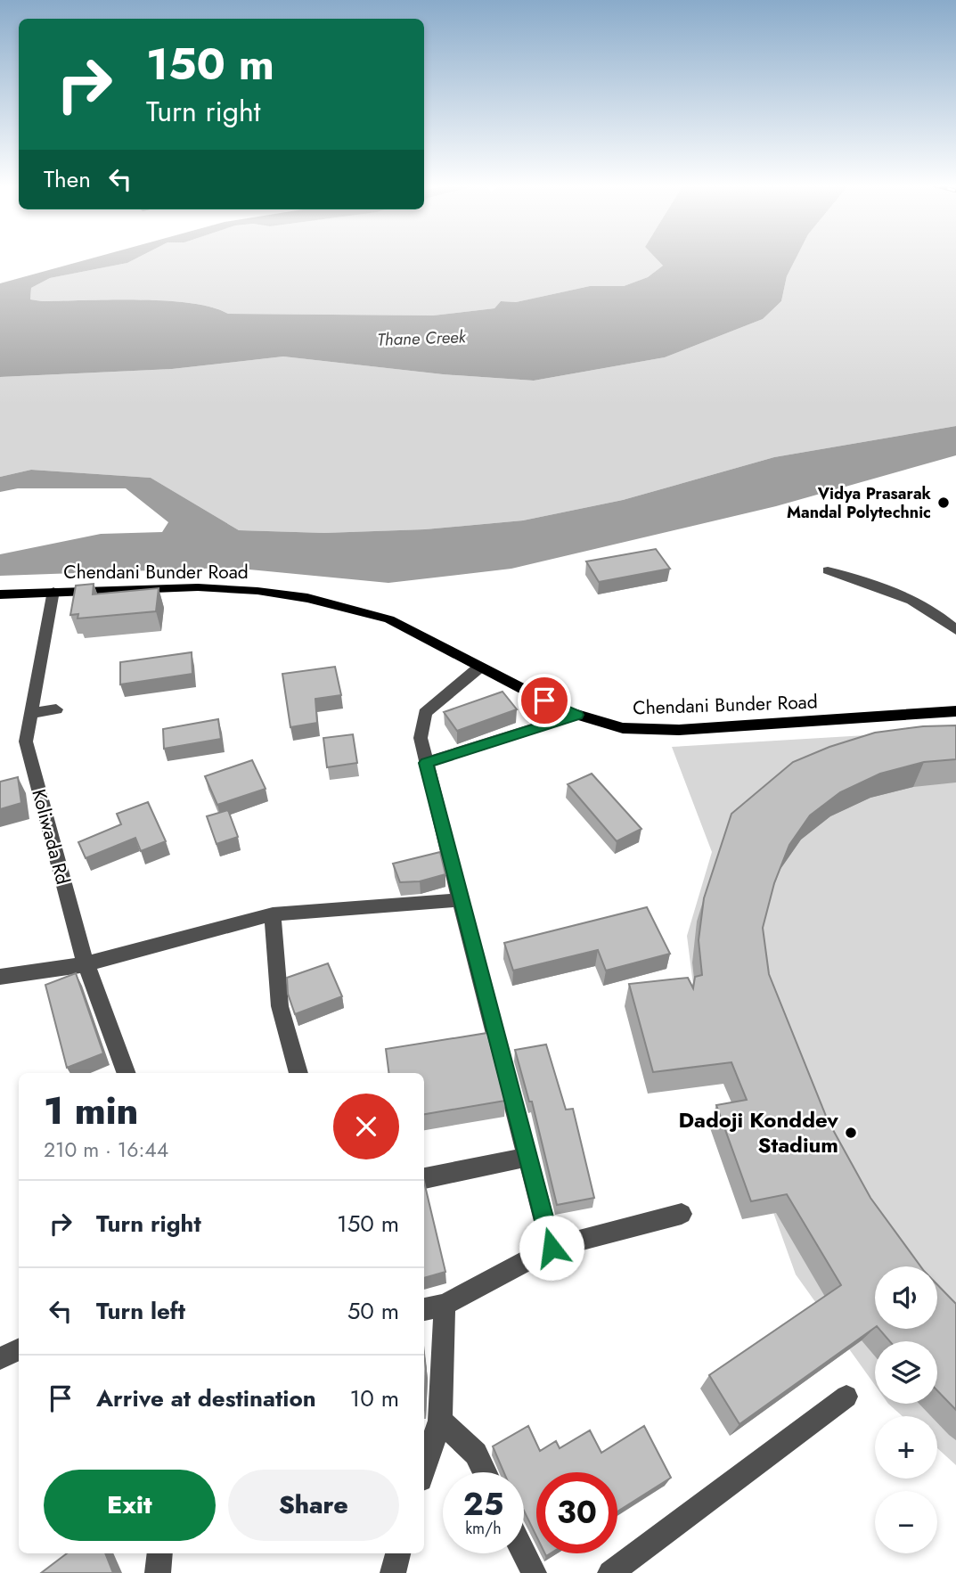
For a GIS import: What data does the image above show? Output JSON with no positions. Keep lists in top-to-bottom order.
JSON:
{
  "streets": {
    "main road": ["Chendani Bunder Road"],
    "street": ["Koliwada Rd"]
  },
  "crossings": [
    ["Chendani Bunder Road", "Koliwada Rd"]
  ],
  "water": ["Thane Creek"],
  "places": ["Vidya Prasarak Mandal Polytechnic", "Dadoji Konddev Stadium"],
  "page": {
    "turn": ["150 m", "Turn right"],
    "then": "Then",
    "heading": ["1 min", "210 m · 16:44"],
    "list": [
      {
        "name": "Turn right",
        "value": "150 m"
      },
      {
        "name": "Turn left",
        "value": "50 m"
      },
      {
        "name": "Arrive at destination",
        "value": "10 m"
      }
    ],
    "map_buttons": ["+", "−"],
    "buttons": ["Exit", "Share"],
    "speed": "25 km/h",
    "limit": "30"
  }
}
